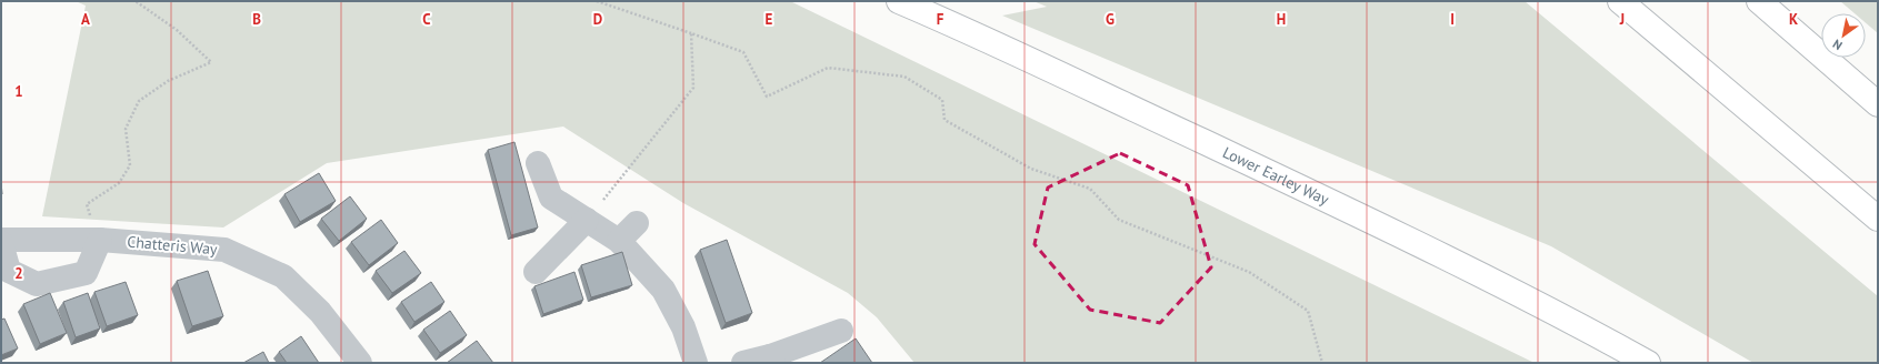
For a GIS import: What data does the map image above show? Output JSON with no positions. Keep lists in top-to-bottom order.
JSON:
{
  "streets": {
    "main road": ["Lower Earley Way"],
    "street": ["Chatteris Way"]
  },
  "north": "bottom left",
  "grid": {
    "columns": [
      "A",
      "B",
      "C",
      "D",
      "E",
      "F",
      "G",
      "H",
      "I",
      "J",
      "K"
    ],
    "rows": ["1", "2"]
  }
}
